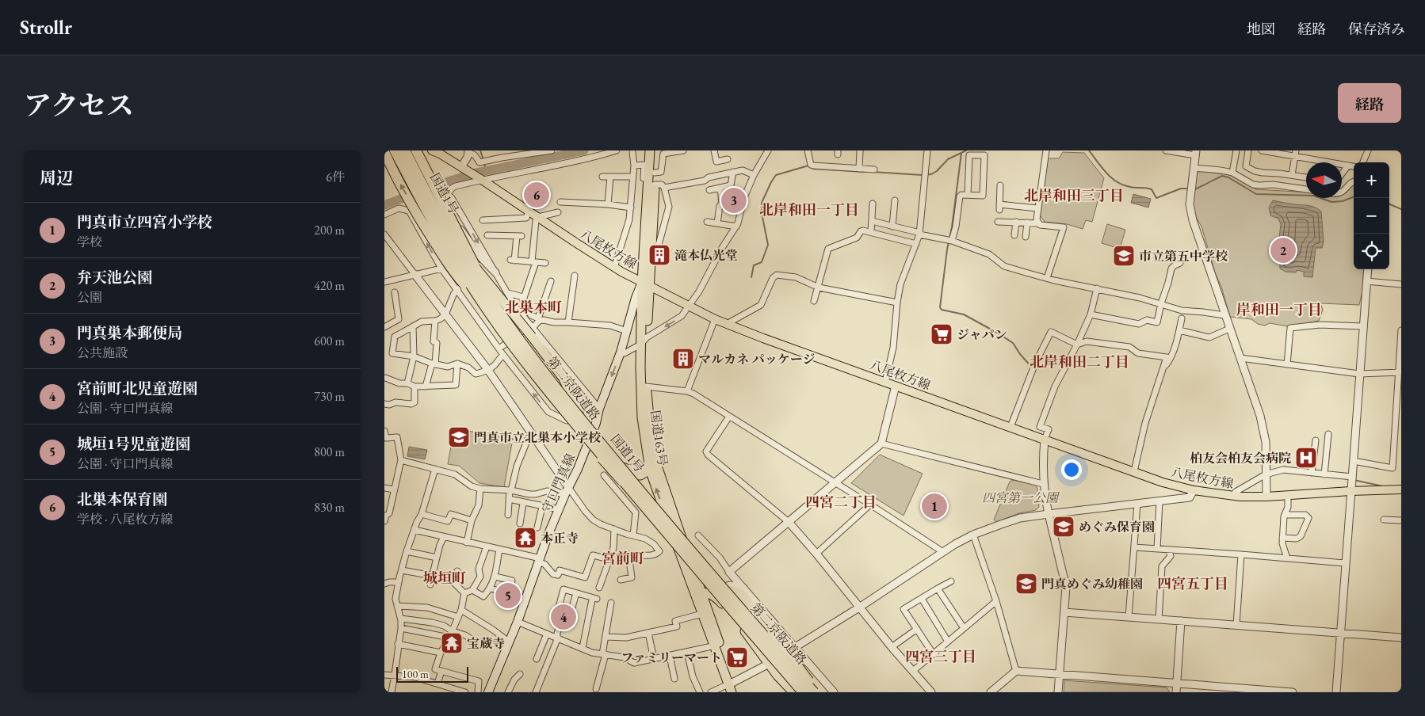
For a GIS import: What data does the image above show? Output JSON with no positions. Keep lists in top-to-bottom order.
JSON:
{
  "streets": {
    "highway": ["国道1号", "第二京阪道路", "国道163号"],
    "main road": ["八尾枚方線", "守口門真線"]
  },
  "crossings": [
    ["国道1号", "第二京阪道路"],
    ["八尾枚方線", "国道163号"],
    ["国道163号", "守口門真線"]
  ],
  "districts": [
    "北岸和田三丁目",
    "北岸和田一丁目",
    "北巣本町",
    "岸和田一丁目",
    "北岸和田二丁目",
    "四宮二丁目",
    "宮前町",
    "城垣町",
    "四宮五丁目",
    "四宮三丁目"
  ],
  "parks": ["四宮第一公園"],
  "places": {
    "building": ["滝本仏光堂", "マルカネ パッケージ"],
    "school or university": [
      "市立第五中学校",
      "門真市立北巣本小学校",
      "めぐみ保育園",
      "門真めぐみ幼稚園"
    ],
    "supermarket": ["ジャパン", "ファミリーマート"],
    "hospital": ["柏友会柏友会病院"],
    "temple": ["本正寺", "宝蔵寺"]
  },
  "scale_bar": "100 m",
  "north": "left",
  "page": {
    "header": "Strollr",
    "nav": ["地図", "経路", "保存済み"],
    "title": "アクセス",
    "buttons": "経路",
    "heading": ["周辺", "6件"],
    "map_buttons": ["+", "−"],
    "pins": [
      "6",
      "3",
      "2",
      "1",
      "5",
      "4"
    ],
    "list": [
      {
        "mark": "1",
        "name": "門真市立四宮小学校",
        "note": "学校",
        "value": "200 m"
      },
      {
        "mark": "2",
        "name": "弁天池公園",
        "note": "公園",
        "value": "420 m"
      },
      {
        "mark": "3",
        "name": "門真巣本郵便局",
        "note": "公共施設",
        "value": "600 m"
      },
      {
        "mark": "4",
        "name": "宮前町北児童遊園",
        "note": "公園 · 守口門真線",
        "value": "730 m"
      },
      {
        "mark": "5",
        "name": "城垣1号児童遊園",
        "note": "公園 · 守口門真線",
        "value": "800 m"
      },
      {
        "mark": "6",
        "name": "北巣本保育園",
        "note": "学校 · 八尾枚方線",
        "value": "830 m"
      }
    ],
    "scale": "100 m"
  }
}
